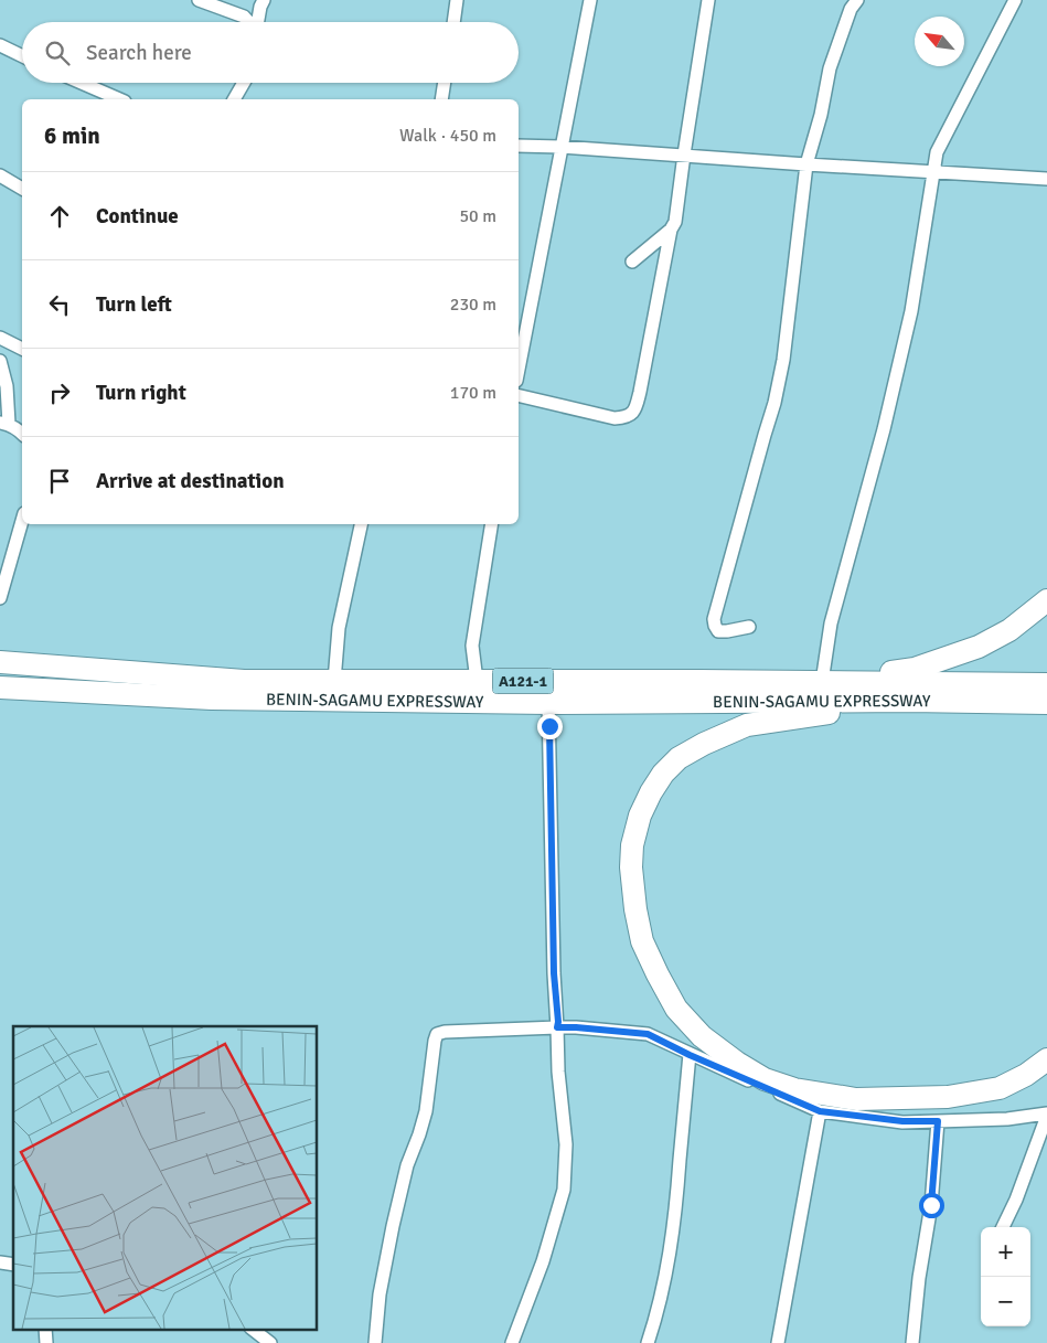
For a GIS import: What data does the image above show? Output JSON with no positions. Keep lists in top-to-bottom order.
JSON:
{
  "streets": {
    "highway": ["A121-1", "BENIN-SAGAMU EXPRESSWAY"]
  },
  "north": "top left",
  "page": {
    "search": "Search here",
    "heading": ["6 min", "Walk · 450 m"],
    "list": [
      ["Continue", "50 m"],
      ["Turn left", "230 m"],
      ["Turn right", "170 m"],
      "Arrive at destination"
    ],
    "map_buttons": ["+", "−"]
  }
}
